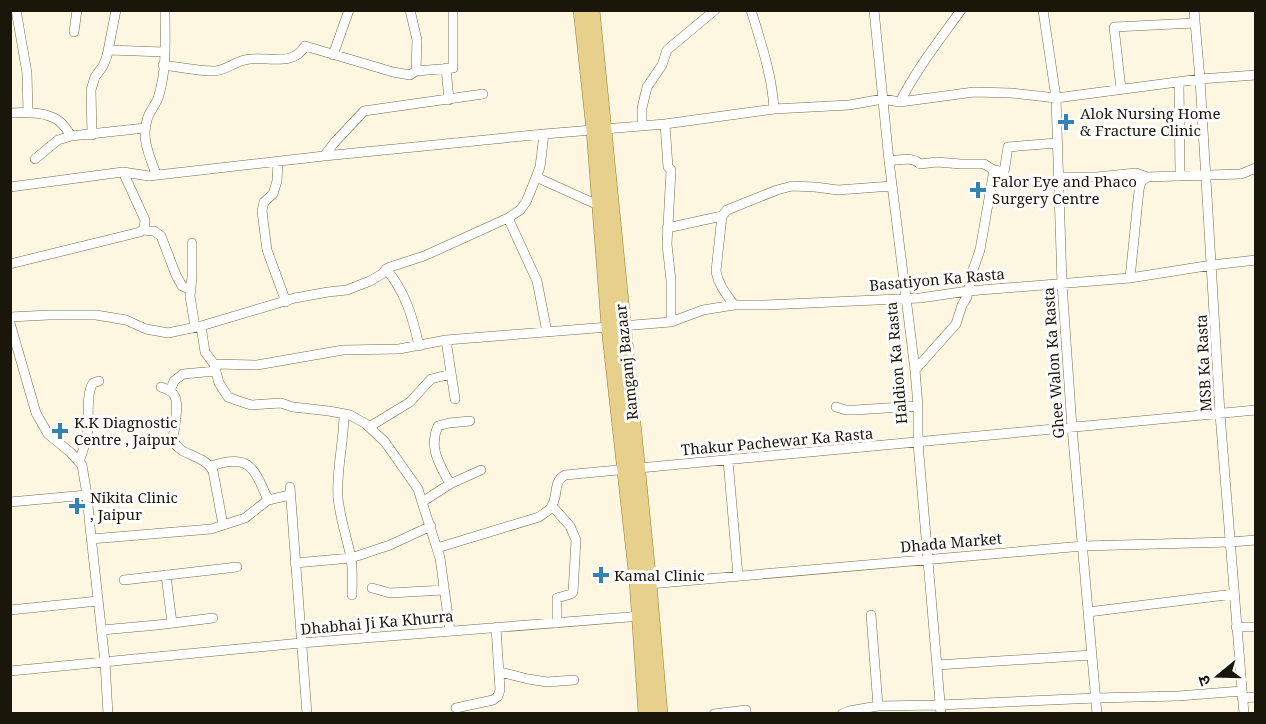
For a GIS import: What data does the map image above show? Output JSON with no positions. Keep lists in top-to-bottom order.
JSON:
{
  "streets": {
    "main road": ["Ramganj Bazaar"],
    "street": [
      "Basatiyon Ka Rasta",
      "Haldion Ka Rasta",
      "Ghee Walon Ka Rasta",
      "MSB Ka Rasta",
      "Thakur Pachewar Ka Rasta",
      "Dhada Market",
      "Dhabhai Ji Ka Khurra"
    ]
  },
  "crossings": [
    ["Basatiyon Ka Rasta", "Ramganj Bazaar"],
    ["Basatiyon Ka Rasta", "Haldion Ka Rasta"],
    ["Basatiyon Ka Rasta", "Ghee Walon Ka Rasta"],
    ["Basatiyon Ka Rasta", "MSB Ka Rasta"],
    ["Ramganj Bazaar", "Thakur Pachewar Ka Rasta"],
    ["Ramganj Bazaar", "Dhada Market"],
    ["Ramganj Bazaar", "Dhabhai Ji Ka Khurra"],
    ["Haldion Ka Rasta", "Thakur Pachewar Ka Rasta"],
    ["Haldion Ka Rasta", "Dhada Market"],
    ["Ghee Walon Ka Rasta", "Thakur Pachewar Ka Rasta"],
    ["Ghee Walon Ka Rasta", "Dhada Market"],
    ["MSB Ka Rasta", "Thakur Pachewar Ka Rasta"],
    ["MSB Ka Rasta", "Dhada Market"]
  ],
  "places": {
    "health": [
      "Alok Nursing Home & Fracture Clinic",
      "Falor Eye and Phaco Surgery Centre",
      "K.K Diagnostic Centre , Jaipur",
      "Nikita Clinic , Jaipur",
      "Kamal Clinic"
    ]
  },
  "north": "left"
}
